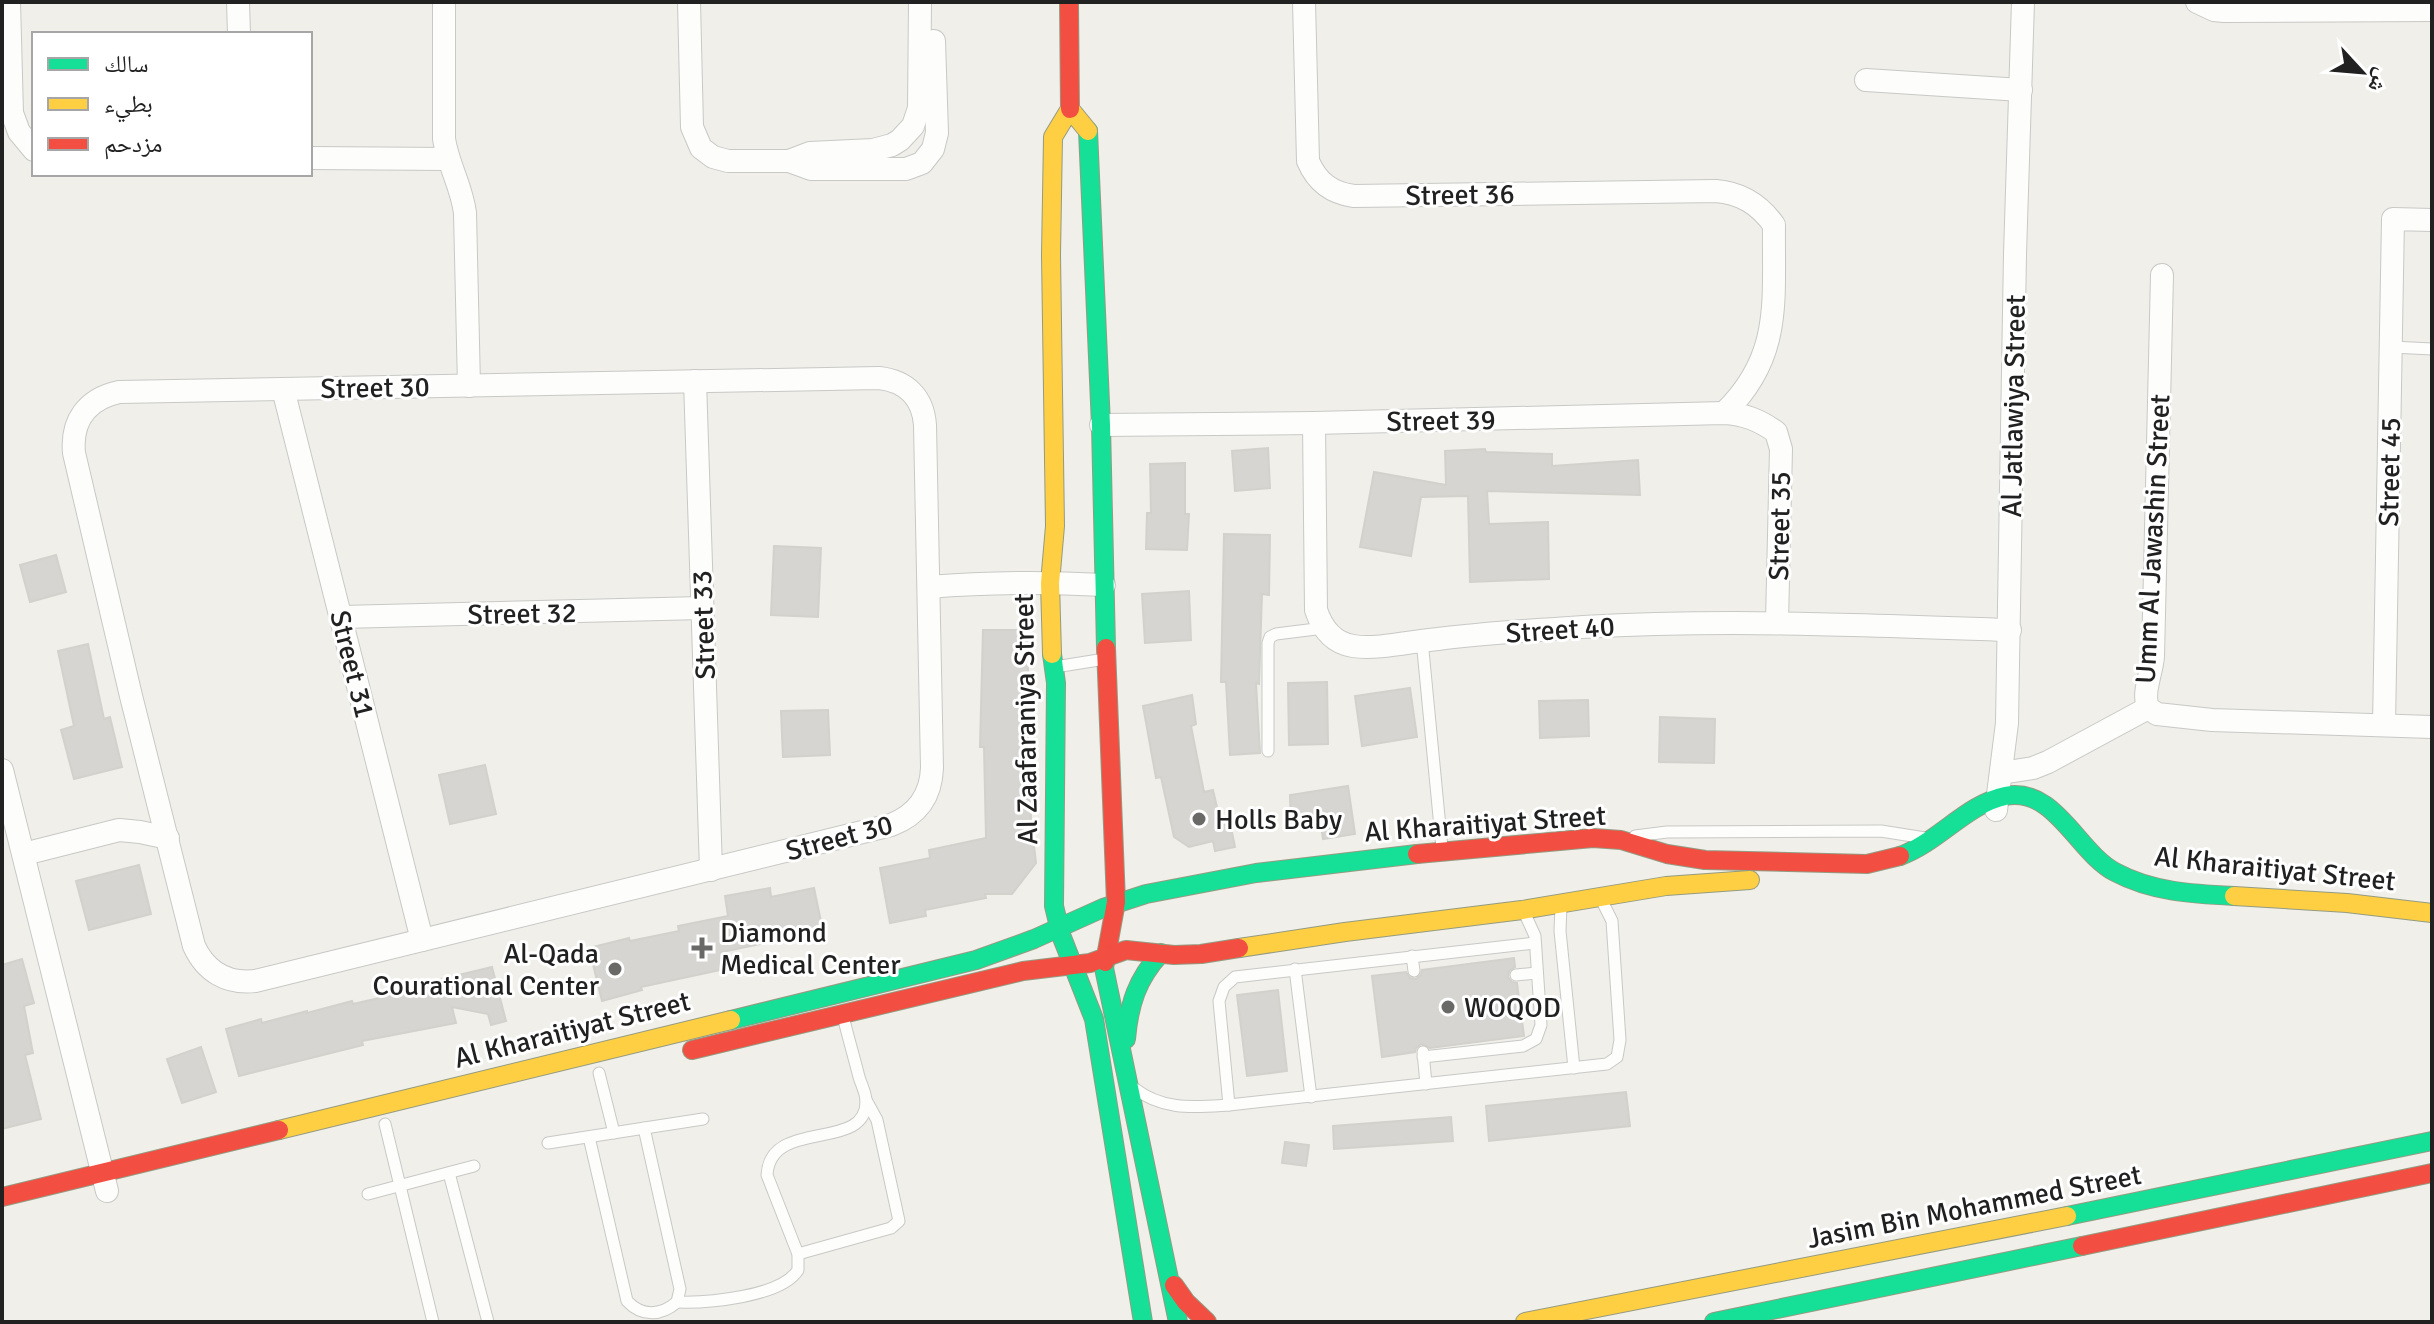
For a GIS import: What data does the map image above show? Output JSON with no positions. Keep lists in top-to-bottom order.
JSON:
{
  "streets": {
    "street": [
      "Street 36",
      "Street 30",
      "Al Jatlawiya Street",
      "Street 39",
      "Street 45",
      "Street 35",
      "Umm Al Jawashin Street",
      "Street 32",
      "Street 33",
      "Street 40",
      "Street 31",
      "Al Zaafaraniya Street",
      "Al Kharaitiyat Street",
      "Jasim Bin Mohammed Street"
    ]
  },
  "crossings": [
    ["Street 36", "Street 39"],
    ["Street 30", "Street 33"],
    ["Street 30", "Street 31"],
    ["Al Jatlawiya Street", "Street 40"],
    ["Al Jatlawiya Street", "Al Kharaitiyat Street"],
    ["Street 39", "Street 35"],
    ["Street 39", "Al Zaafaraniya Street"],
    ["Street 45", "Umm Al Jawashin Street"],
    ["Street 35", "Street 40"],
    ["Street 32", "Street 33"],
    ["Street 32", "Street 31"],
    ["Al Zaafaraniya Street", "Al Kharaitiyat Street"]
  ],
  "places": {
    "other": ["Holls Baby", "Al-Qada Courational Center", "WOQOD"],
    "health": ["Diamond Medical Center"]
  },
  "legend": ["سالك", "بطيء", "مزدحم"],
  "north": "bottom right"
}
